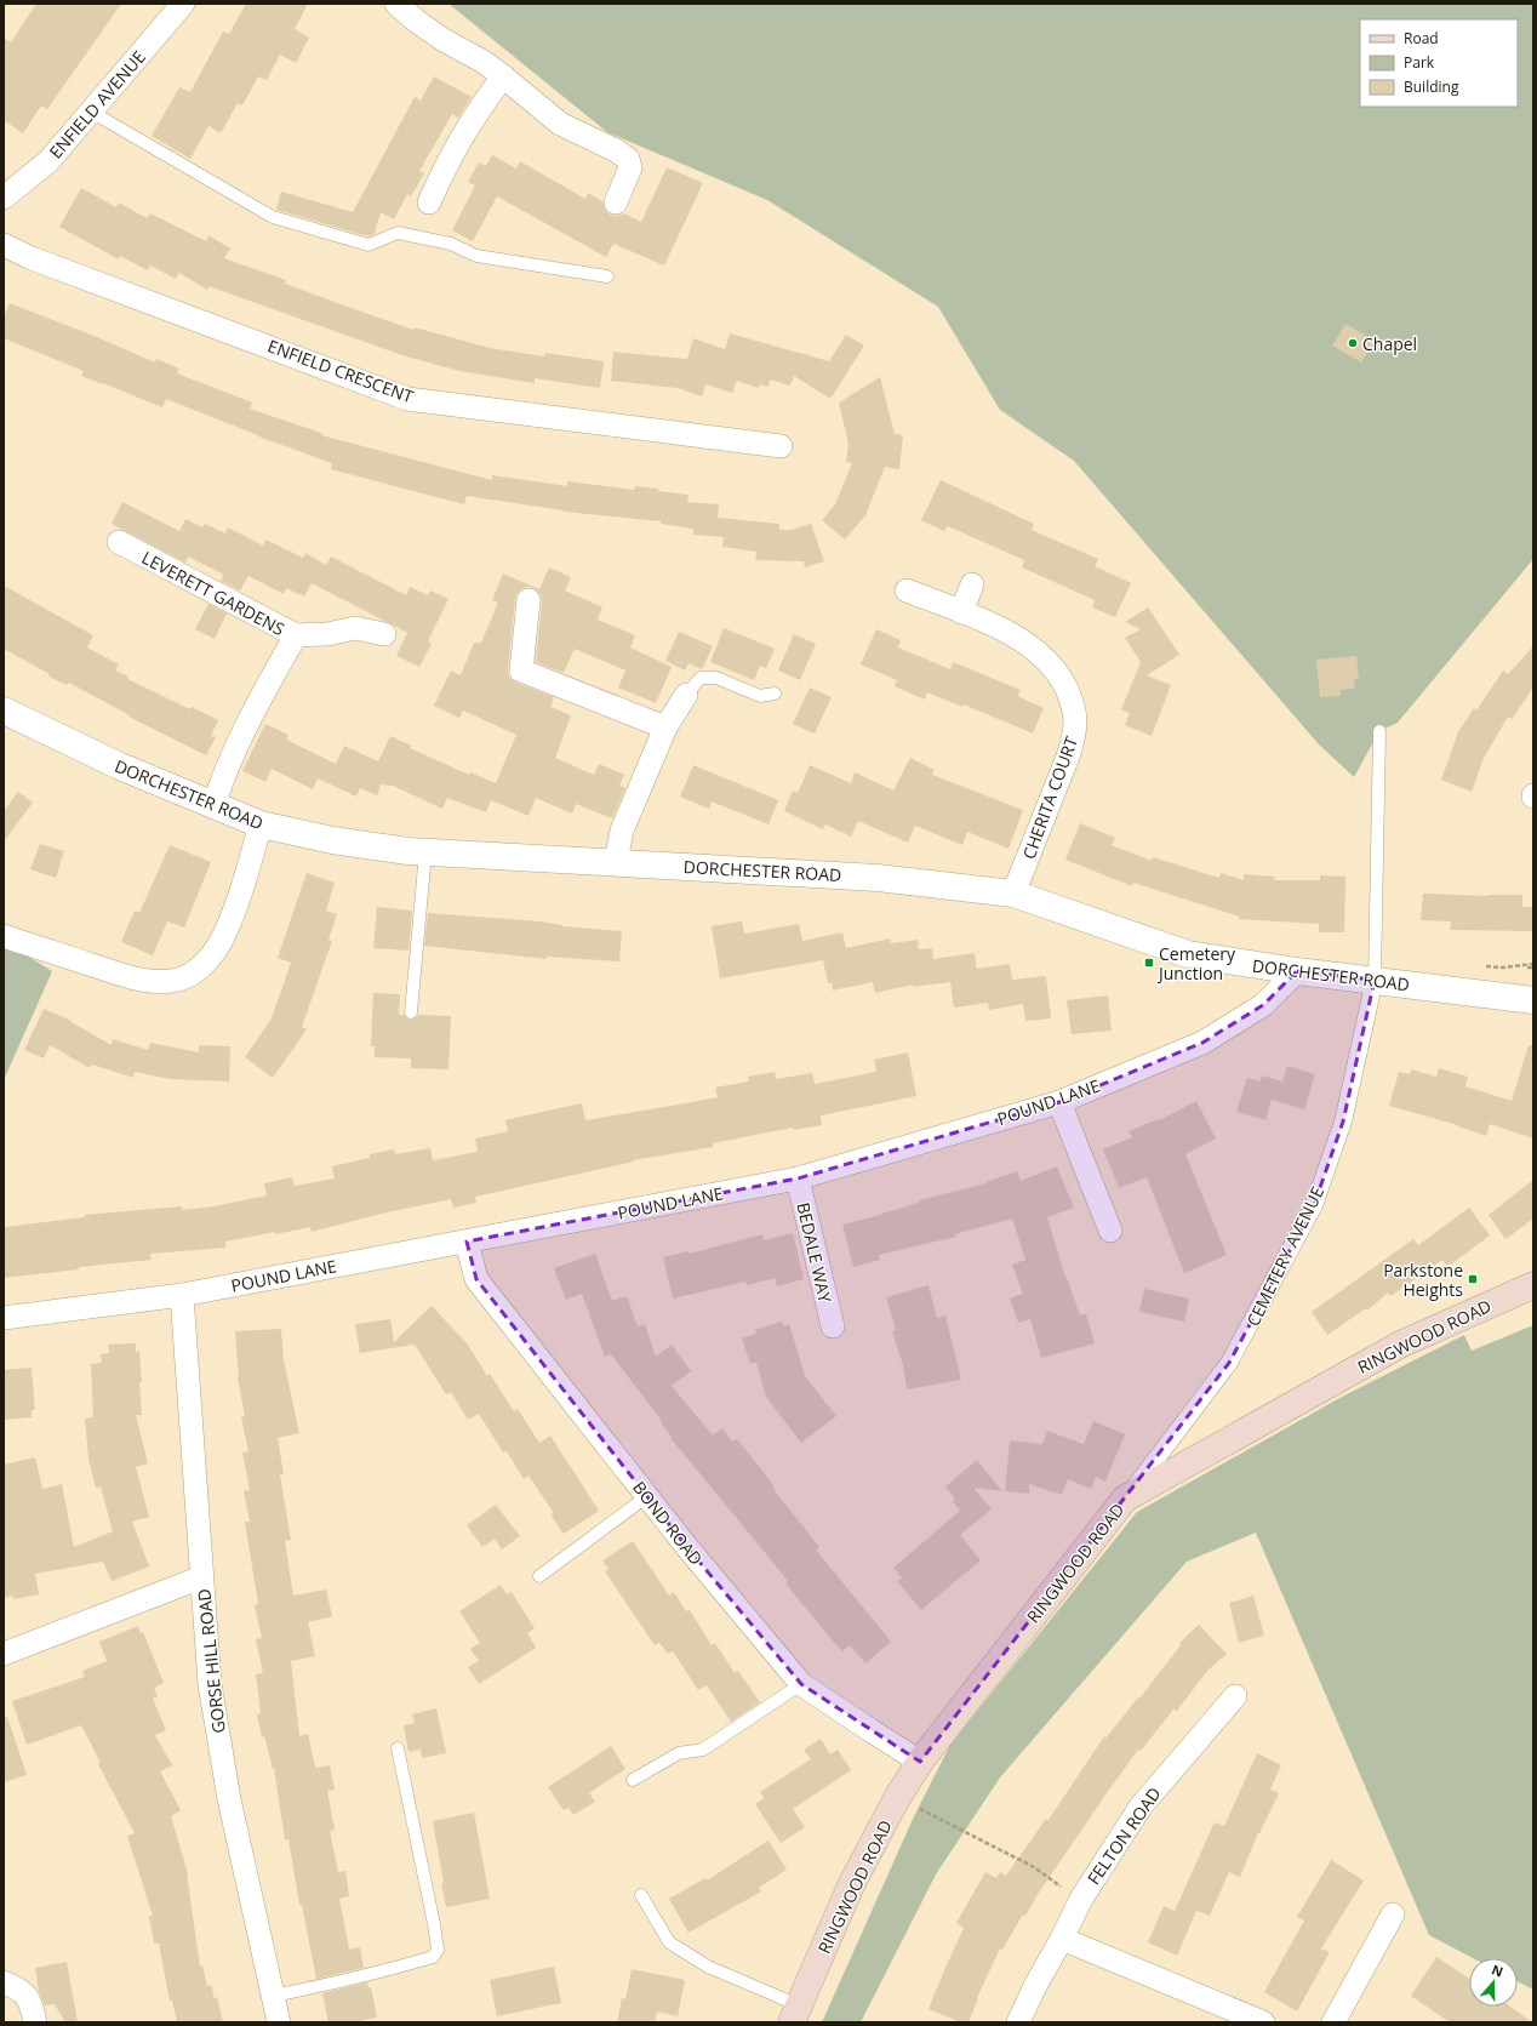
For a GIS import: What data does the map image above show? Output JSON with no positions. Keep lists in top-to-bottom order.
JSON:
{
  "streets": {
    "main road": ["RINGWOOD ROAD"],
    "street": [
      "ENFIELD AVENUE",
      "ENFIELD CRESCENT",
      "LEVERETT GARDENS",
      "DORCHESTER ROAD",
      "CHERITA COURT",
      "POUND LANE",
      "BEDALE WAY",
      "CEMETERY AVENUE",
      "BOND ROAD",
      "GORSE HILL ROAD",
      "FELTON ROAD"
    ]
  },
  "crossings": [
    ["LEVERETT GARDENS", "DORCHESTER ROAD"],
    ["DORCHESTER ROAD", "CHERITA COURT"],
    ["DORCHESTER ROAD", "POUND LANE"],
    ["DORCHESTER ROAD", "CEMETERY AVENUE"],
    ["POUND LANE", "BEDALE WAY"],
    ["POUND LANE", "BOND ROAD"],
    ["POUND LANE", "GORSE HILL ROAD"],
    ["CEMETERY AVENUE", "RINGWOOD ROAD"],
    ["RINGWOOD ROAD", "BOND ROAD"]
  ],
  "places": {
    "other": ["Chapel"],
    "transit": ["Cemetery Junction", "Parkstone Heights"]
  },
  "legend": ["Road", "Park", "Building"],
  "north": "top"
}
